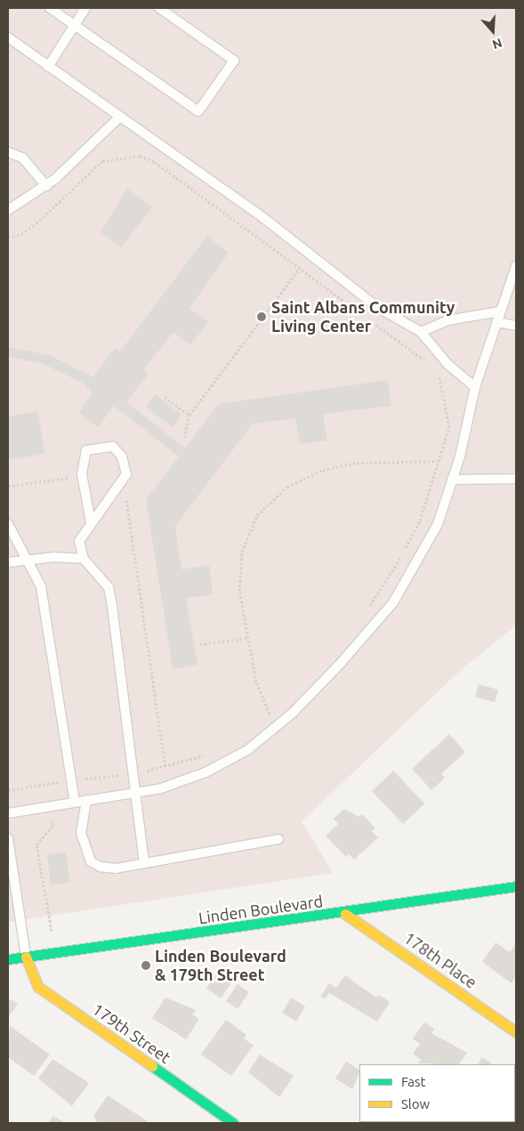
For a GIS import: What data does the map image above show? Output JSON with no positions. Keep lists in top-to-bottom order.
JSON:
{
  "streets": {
    "main road": ["Linden Boulevard", "178th Place", "179th Street"]
  },
  "crossings": [
    ["Linden Boulevard", "178th Place"],
    ["Linden Boulevard", "179th Street"]
  ],
  "places": ["Saint Albans Community Living Center", "Linden Boulevard & 179th Street"],
  "legend": ["Fast", "Slow"],
  "north": "bottom"
}
